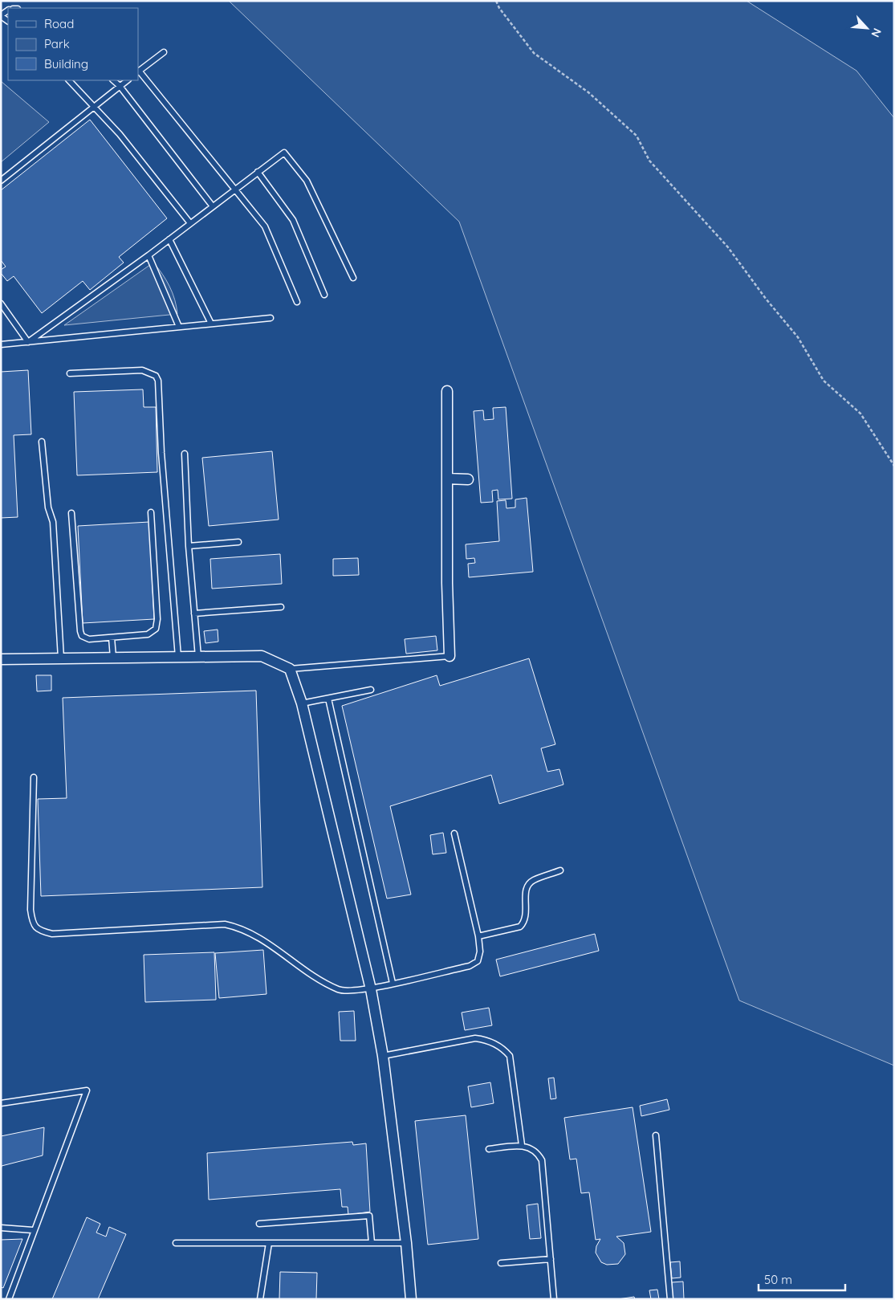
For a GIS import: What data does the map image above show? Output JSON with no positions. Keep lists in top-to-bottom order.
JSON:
{
  "legend": ["Road", "Park", "Building"],
  "scale_bar": "50 m",
  "north": "bottom right"
}
